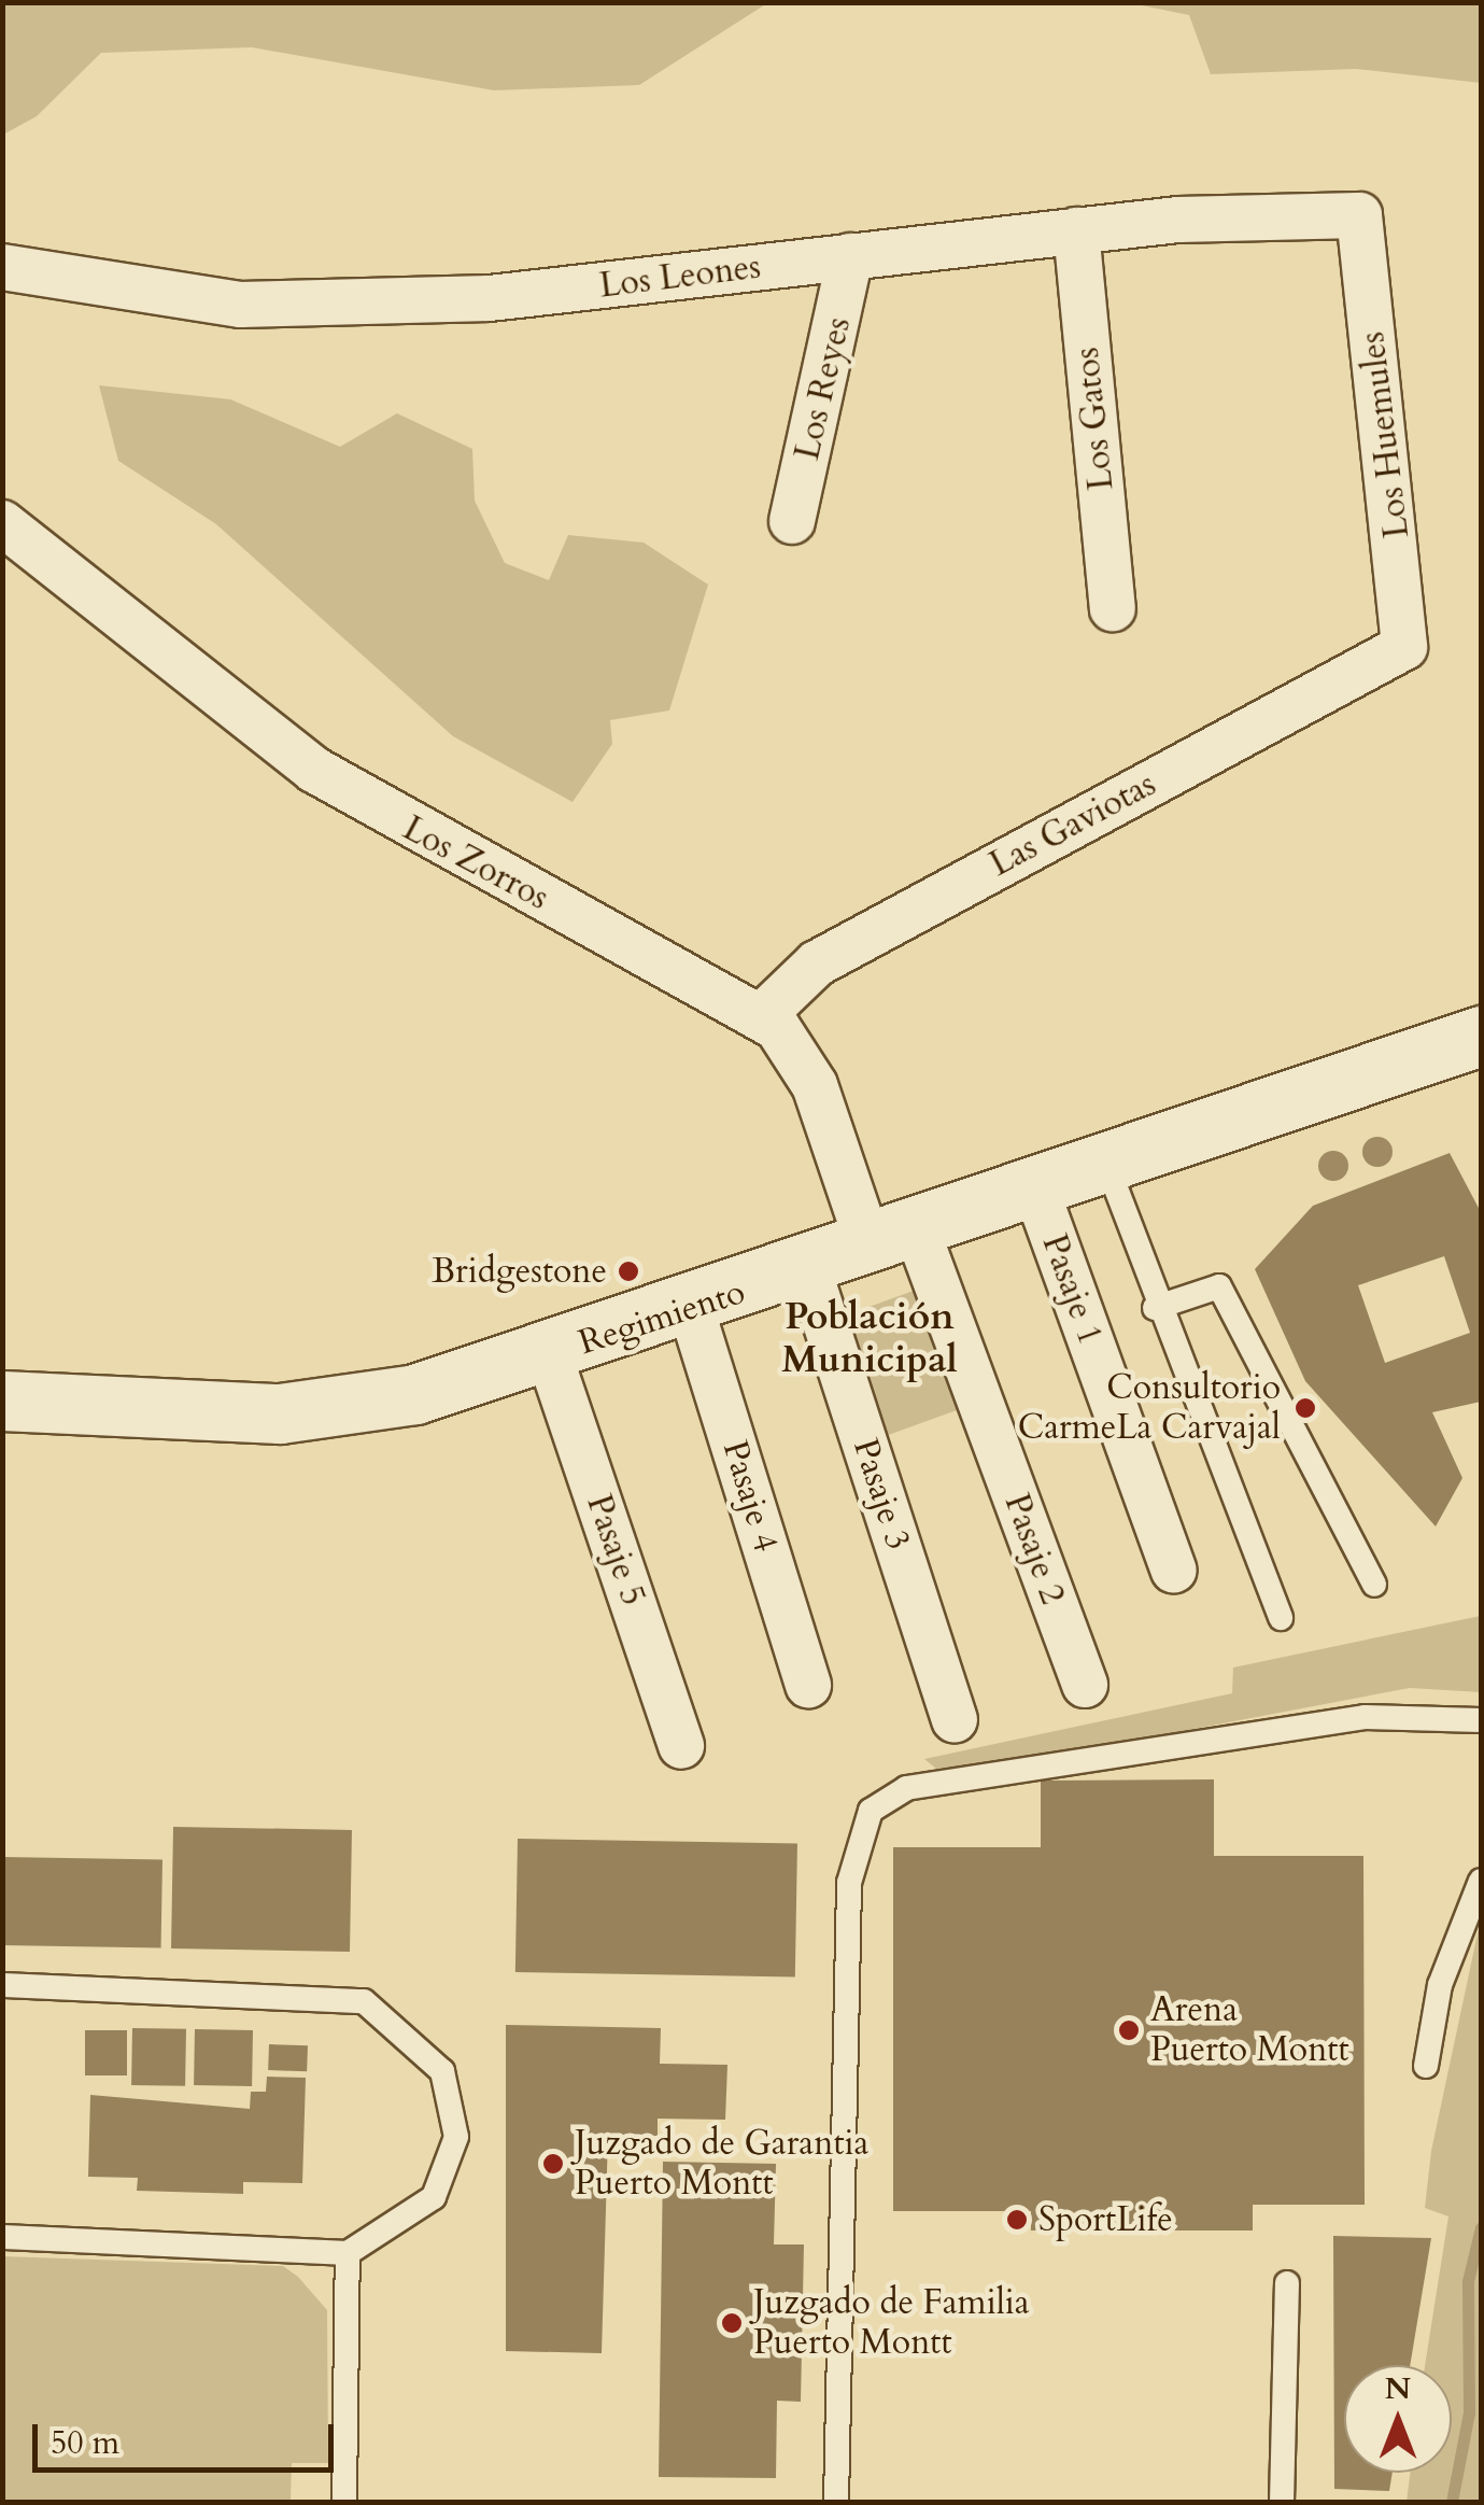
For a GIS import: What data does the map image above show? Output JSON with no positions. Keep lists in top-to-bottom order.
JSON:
{
  "streets": {
    "main road": ["Regimiento"],
    "street": [
      "Los Leones",
      "Los Reyes",
      "Los Gatos",
      "Los Huemules",
      "Las Gaviotas",
      "Los Zorros",
      "Pasaje 1",
      "Pasaje 3",
      "Pasaje 4",
      "Pasaje 2",
      "Pasaje 5"
    ]
  },
  "crossings": [
    ["Los Leones", "Los Reyes"],
    ["Los Leones", "Los Gatos"],
    ["Los Leones", "Los Huemules"],
    ["Los Huemules", "Las Gaviotas"],
    ["Las Gaviotas", "Los Zorros"],
    ["Los Zorros", "Regimiento"],
    ["Los Zorros", "Pasaje 2"],
    ["Pasaje 1", "Regimiento"],
    ["Regimiento", "Pasaje 3"],
    ["Regimiento", "Pasaje 4"],
    ["Regimiento", "Pasaje 2"],
    ["Regimiento", "Pasaje 5"]
  ],
  "districts": ["Población Municipal"],
  "places": [
    "Bridgestone",
    "Consultorio CarmeLa Carvajal",
    "Arena Puerto Montt",
    "Juzgado de Garantia Puerto Montt",
    "SportLife",
    "Juzgado de Familia Puerto Montt"
  ],
  "scale_bar": "50 m",
  "north": "top"
}
